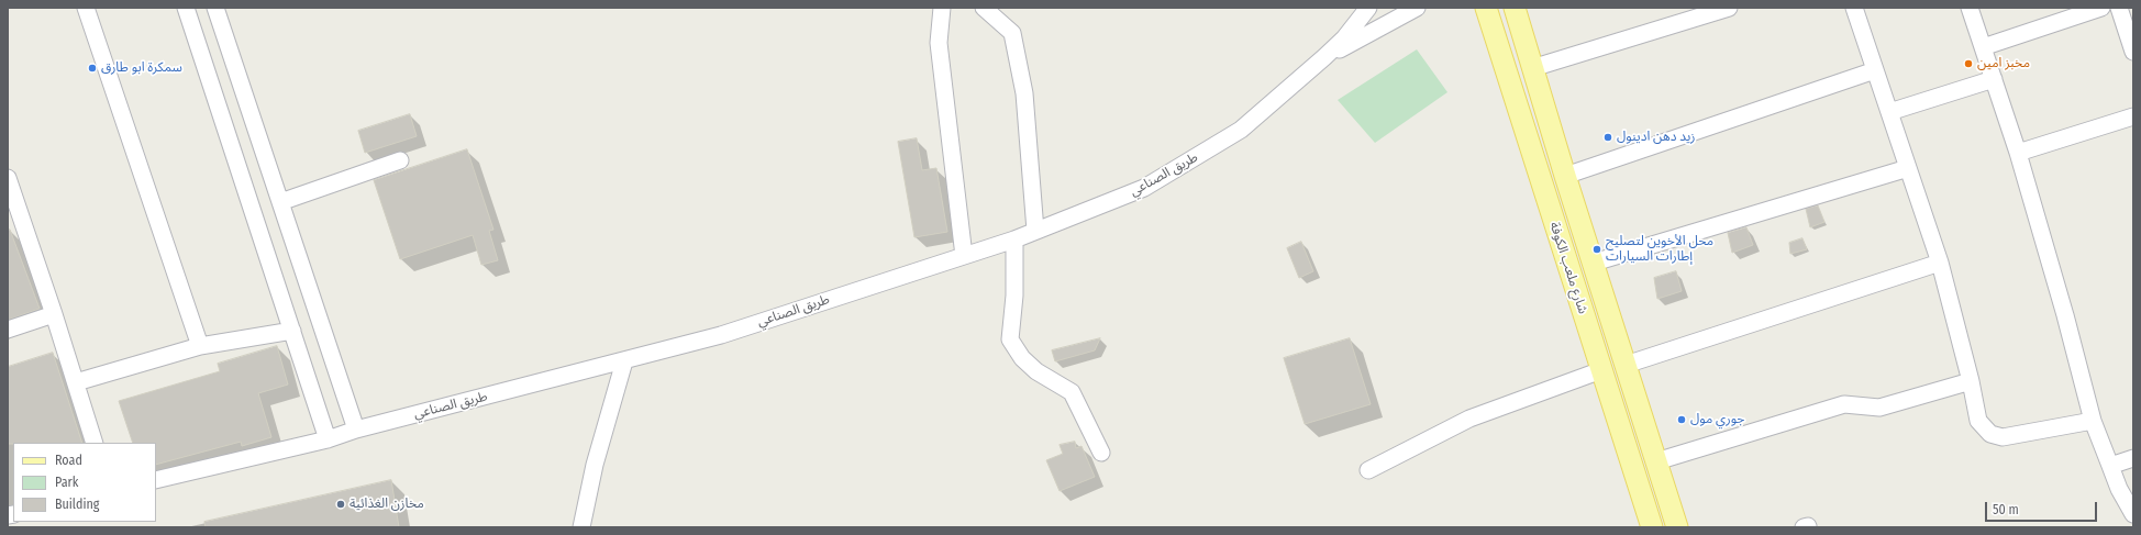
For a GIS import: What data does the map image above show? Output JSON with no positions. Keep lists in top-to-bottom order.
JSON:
{
  "streets": {
    "main road": ["شارع ملعب الكوفة"],
    "street": ["طريق الصناعي"]
  },
  "places": [
    "مخبز امين",
    "سمكرة ابو طارق",
    "زيد دهن ادينول",
    "محل الأخوين لتصليح إطارات السيارات",
    "جوري مول",
    "مخازن الغذائية"
  ],
  "legend": ["Road", "Park", "Building"],
  "scale_bar": "50 m"
}
